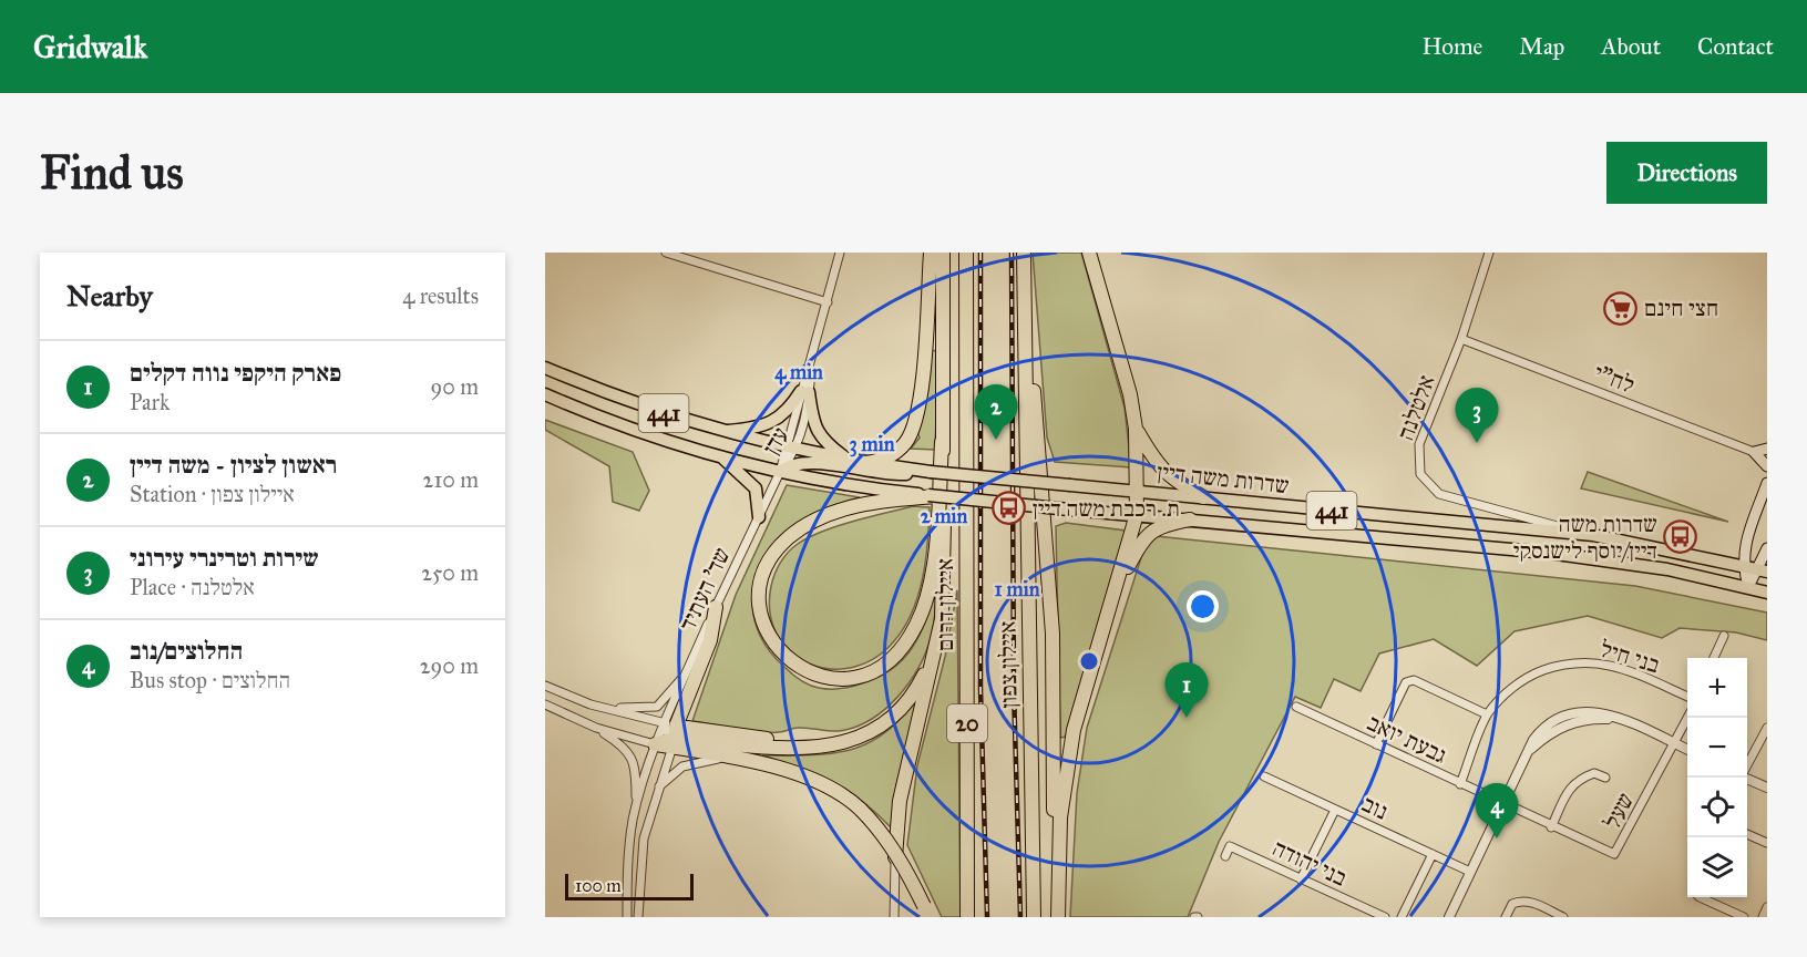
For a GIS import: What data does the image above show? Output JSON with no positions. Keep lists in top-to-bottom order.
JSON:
{
  "streets": {
    "highway": ["איילון דרום", "איילון צפון", "20"],
    "main road": ["441", "שדרות משה דיין"],
    "street": [
      "לח\"י",
      "אלטלנה",
      "עדן",
      "שד' העתיד",
      "בני חיל",
      "גבעת יואב",
      "נוב",
      "שעל",
      "בני יהודה"
    ]
  },
  "crossings": [
    ["לח\"י", "אלטלנה"],
    ["אלטלנה", "שדרות משה דיין"],
    ["441", "עדן"],
    ["441", "שדרות משה דיין"],
    ["441", "שד' העתיד"],
    ["עדן", "שד' העתיד"],
    ["בני חיל", "גבעת יואב"],
    ["גבעת יואב", "שעל"]
  ],
  "places": {
    "supermarket": ["חצי חינם"],
    "bus stop": ["ת. רכבת משה דיין", "שדרות משה דיין/יוסף לישנסקי"]
  },
  "scale_bar": "100 m",
  "page": {
    "header": "Gridwalk",
    "nav": [
      "Home",
      "Map",
      "About",
      "Contact"
    ],
    "buttons": "Directions",
    "title": "Find us",
    "heading": ["Nearby", "4 results"],
    "list": [
      {
        "mark": "1",
        "name": "פארק היקפי נווה דקלים",
        "note": "Park",
        "value": "90 m"
      },
      {
        "mark": "2",
        "name": "ראשון לציון - משה דיין",
        "note": "Station · איילון צפון",
        "value": "210 m"
      },
      {
        "mark": "3",
        "name": "שירות וטרינרי עירוני",
        "note": "Place · אלטלנה",
        "value": "250 m"
      },
      {
        "mark": "4",
        "name": "החלוצים/נוב",
        "note": "Bus stop · החלוצים",
        "value": "290 m"
      }
    ],
    "pins": [
      "2",
      "3",
      "1",
      "4"
    ],
    "map_buttons": ["+", "−"],
    "scale": "100 m"
  },
  "rings": [
    "4 min",
    "3 min",
    "2 min",
    "1 min"
  ]
}
